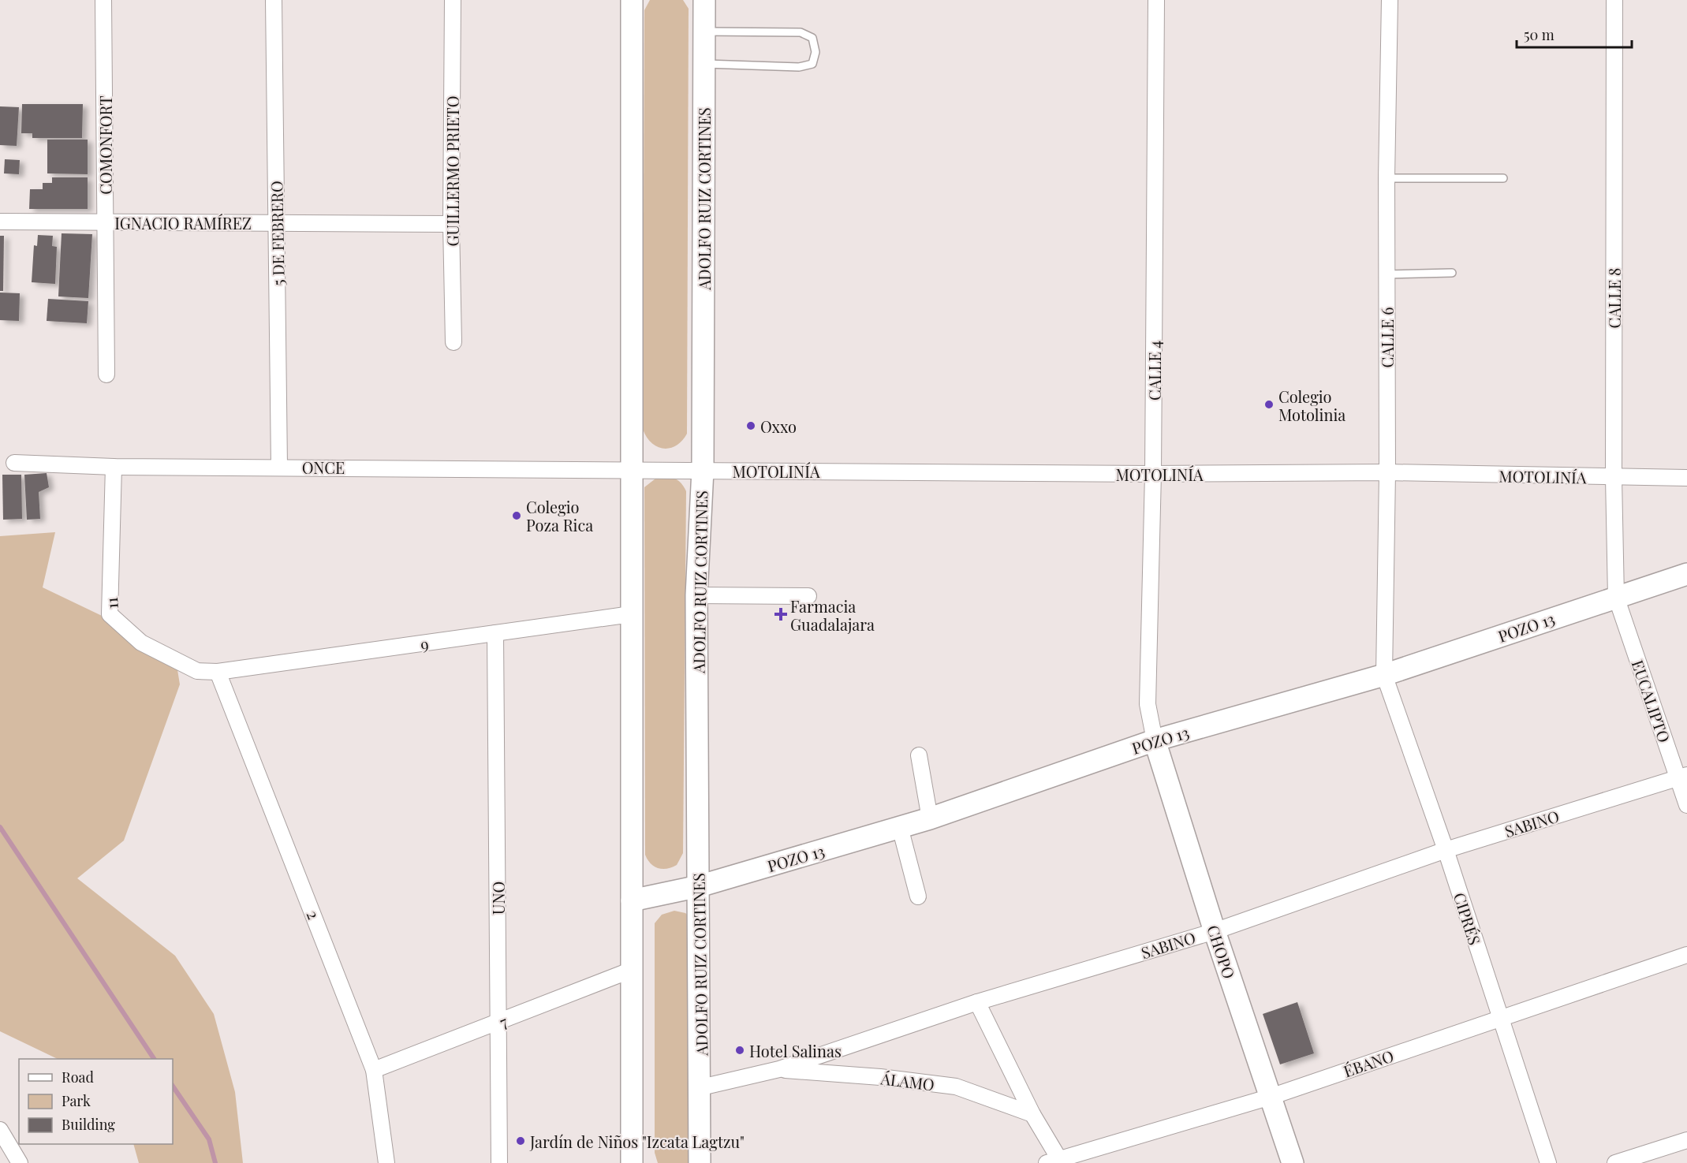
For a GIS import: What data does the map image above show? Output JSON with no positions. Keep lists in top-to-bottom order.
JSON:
{
  "streets": {
    "main road": ["ADOLFO RUIZ CORTINES", "POZO 13", "CHOPO"],
    "street": [
      "COMONFORT",
      "GUILLERMO PRIETO",
      "IGNACIO RAMÍREZ",
      "5 DE FEBRERO",
      "CALLE 8",
      "CALLE 6",
      "CALLE 4",
      "ONCE",
      "MOTOLINÍA",
      "11",
      "9",
      "EUCALIPTO",
      "SABINO",
      "UNO",
      "2",
      "CIPRÉS",
      "7",
      "ÉBANO",
      "ÁLAMO"
    ]
  },
  "crossings": [
    ["COMONFORT", "IGNACIO RAMÍREZ"],
    ["GUILLERMO PRIETO", "IGNACIO RAMÍREZ"],
    ["ADOLFO RUIZ CORTINES", "MOTOLINÍA"],
    ["ADOLFO RUIZ CORTINES", "POZO 13"],
    ["ADOLFO RUIZ CORTINES", "SABINO"],
    ["IGNACIO RAMÍREZ", "5 DE FEBRERO"],
    ["5 DE FEBRERO", "ONCE"],
    ["CALLE 8", "MOTOLINÍA"],
    ["CALLE 8", "POZO 13"],
    ["CALLE 8", "EUCALIPTO"],
    ["CALLE 6", "MOTOLINÍA"],
    ["CALLE 6", "POZO 13"],
    ["CALLE 6", "CIPRÉS"],
    ["CALLE 4", "MOTOLINÍA"],
    ["CALLE 4", "POZO 13"],
    ["CALLE 4", "CHOPO"],
    ["ONCE", "MOTOLINÍA"],
    ["ONCE", "11"],
    ["11", "9"],
    ["11", "2"],
    ["POZO 13", "EUCALIPTO"],
    ["POZO 13", "CIPRÉS"],
    ["POZO 13", "CHOPO"],
    ["9", "UNO"],
    ["9", "2"],
    ["EUCALIPTO", "SABINO"],
    ["SABINO", "CIPRÉS"],
    ["SABINO", "CHOPO"],
    ["SABINO", "ÁLAMO"],
    ["UNO", "7"],
    ["2", "7"],
    ["CIPRÉS", "ÉBANO"],
    ["CHOPO", "ÉBANO"]
  ],
  "places": {
    "other": [
      "Colegio Motolinia",
      "Oxxo",
      "Colegio Poza Rica",
      "Hotel Salinas",
      "Jardín de Niños \"Izcata Lagtzu\""
    ],
    "health": ["Farmacia Guadalajara"]
  },
  "legend": ["Road", "Park", "Building"],
  "scale_bar": "50 m"
}
